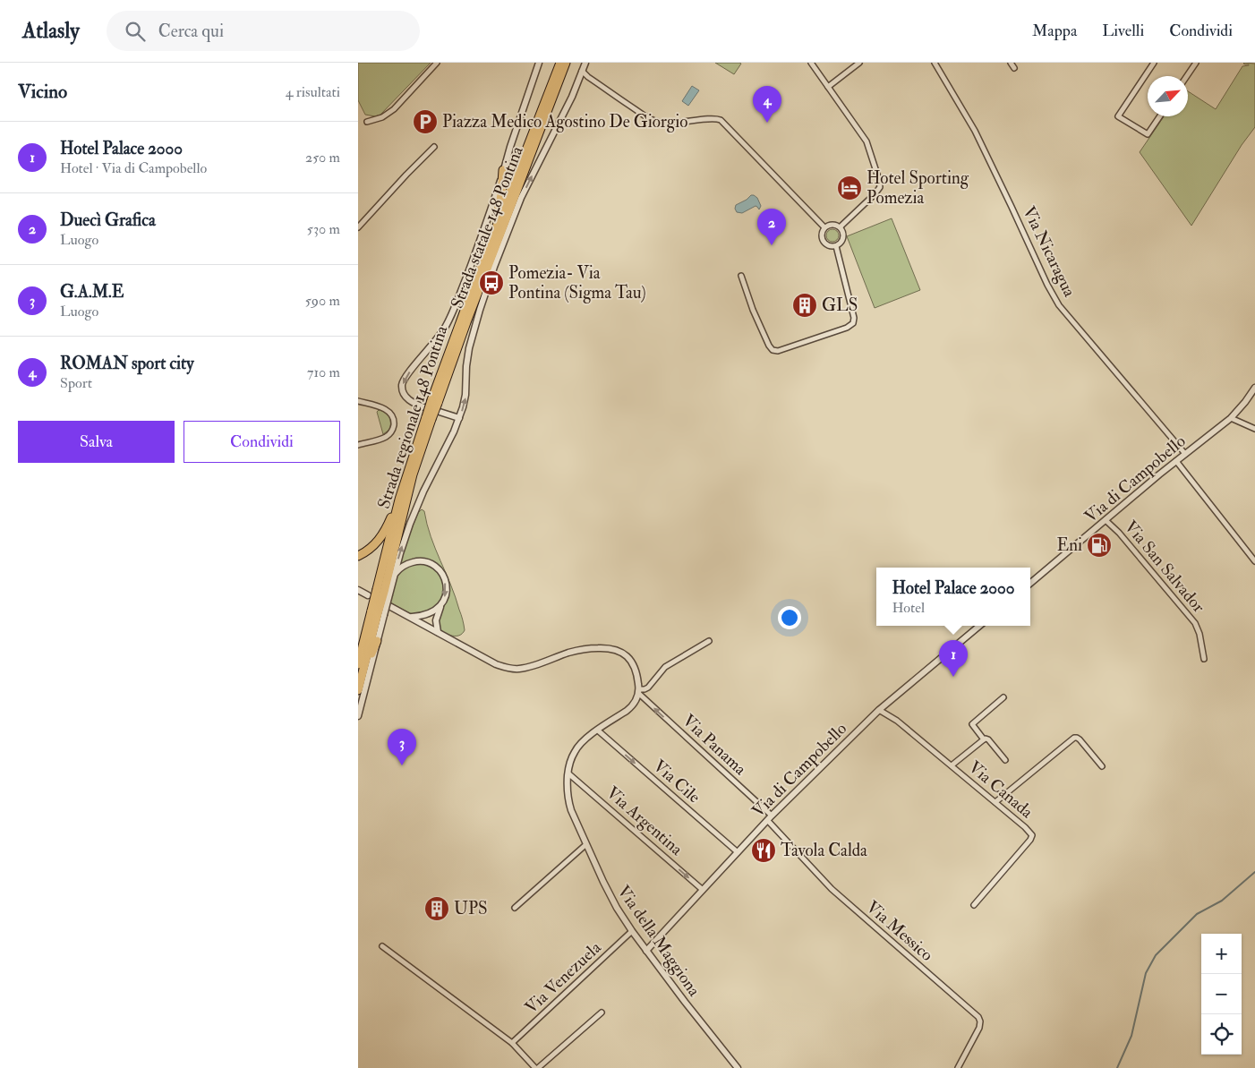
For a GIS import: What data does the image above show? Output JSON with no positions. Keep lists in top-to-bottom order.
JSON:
{
  "streets": {
    "highway": ["Strada statale 148 Pontina", "Strada regionale 148 Pontina"],
    "street": [
      "Via Nicaragua",
      "Via di Campobello",
      "Via San Salvador",
      "Via Panama",
      "Via Cile",
      "Via Canada",
      "Via Argentina",
      "Via Messico",
      "Via della Maggiona",
      "Via Venezuela"
    ]
  },
  "crossings": [
    ["Strada statale 148 Pontina", "Strada regionale 148 Pontina"],
    ["Via Nicaragua", "Via di Campobello"],
    ["Via di Campobello", "Via San Salvador"],
    ["Via di Campobello", "Via Panama"],
    ["Via di Campobello", "Via Cile"],
    ["Via di Campobello", "Via Canada"],
    ["Via di Campobello", "Via Argentina"],
    ["Via di Campobello", "Via Messico"],
    ["Via di Campobello", "Via della Maggiona"],
    ["Via Panama", "Via Messico"],
    ["Via Panama", "Via della Maggiona"],
    ["Via Cile", "Via della Maggiona"],
    ["Via Argentina", "Via della Maggiona"],
    ["Via della Maggiona", "Via Venezuela"]
  ],
  "one_way": ["Via Panama", "Via Cile", "Via Argentina"],
  "places": {
    "parking": ["Piazza Medico Agostino De Giorgio"],
    "hotel": ["Hotel Sporting Pomezia"],
    "bus stop": ["Pomezia- Via Pontina (Sigma Tau)"],
    "building": ["GLS", "UPS"],
    "fuel station": ["Eni"],
    "restaurant": ["Tavola Calda"]
  },
  "north": "top right",
  "page": {
    "header": "Atlasly",
    "search": "Cerca qui",
    "nav": ["Mappa", "Livelli", "Condividi"],
    "heading": ["Vicino", "4 risultati"],
    "pins": [
      "4",
      "2",
      "1",
      "3"
    ],
    "list": [
      {
        "mark": "1",
        "name": "Hotel Palace 2000",
        "note": "Hotel · Via di Campobello",
        "value": "250 m"
      },
      {
        "mark": "2",
        "name": "Duecì Grafica",
        "note": "Luogo",
        "value": "530 m"
      },
      {
        "mark": "3",
        "name": "G.A.M.E",
        "note": "Luogo",
        "value": "590 m"
      },
      {
        "mark": "4",
        "name": "ROMAN sport city",
        "note": "Sport",
        "value": "710 m"
      }
    ],
    "buttons": ["Salva", "Condividi"],
    "popup": ["Hotel Palace 2000", "Hotel"],
    "map_buttons": ["+", "−"]
  }
}
